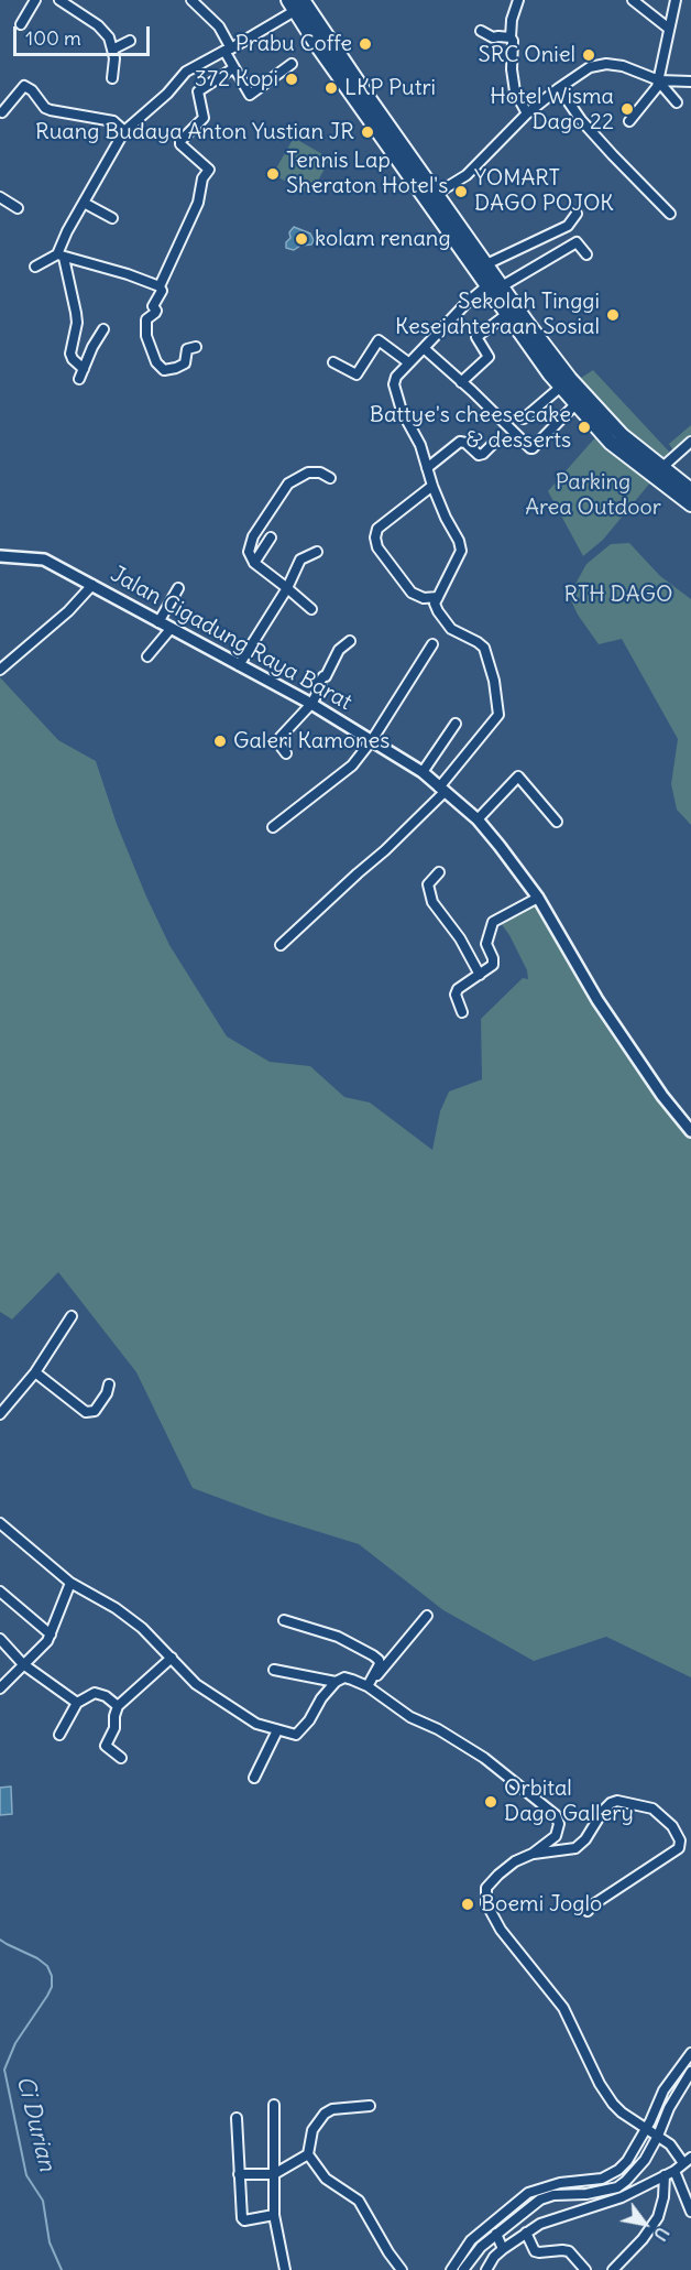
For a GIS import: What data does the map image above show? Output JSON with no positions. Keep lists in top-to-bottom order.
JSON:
{
  "streets": {
    "street": ["Jalan Cigadung Raya Barat"]
  },
  "water": ["Ci Durian"],
  "parks": ["Parking Area Outdoor", "RTH DAGO"],
  "places": [
    "Prabu Coffe",
    "SRC Oniel",
    "372 Kopi",
    "LKP Putri",
    "Hotel Wisma Dago 22",
    "Ruang Budaya Anton Yustian JR",
    "Tennis Lap Sheraton Hotel's",
    "YOMART DAGO POJOK",
    "kolam renang",
    "Sekolah Tinggi Kesejahteraan Sosial",
    "Battye's cheesecake & desserts",
    "Galeri Kamones",
    "Orbital Dago Gallery",
    "Boemi Joglo"
  ],
  "scale_bar": "100 m",
  "north": "bottom right"
}
